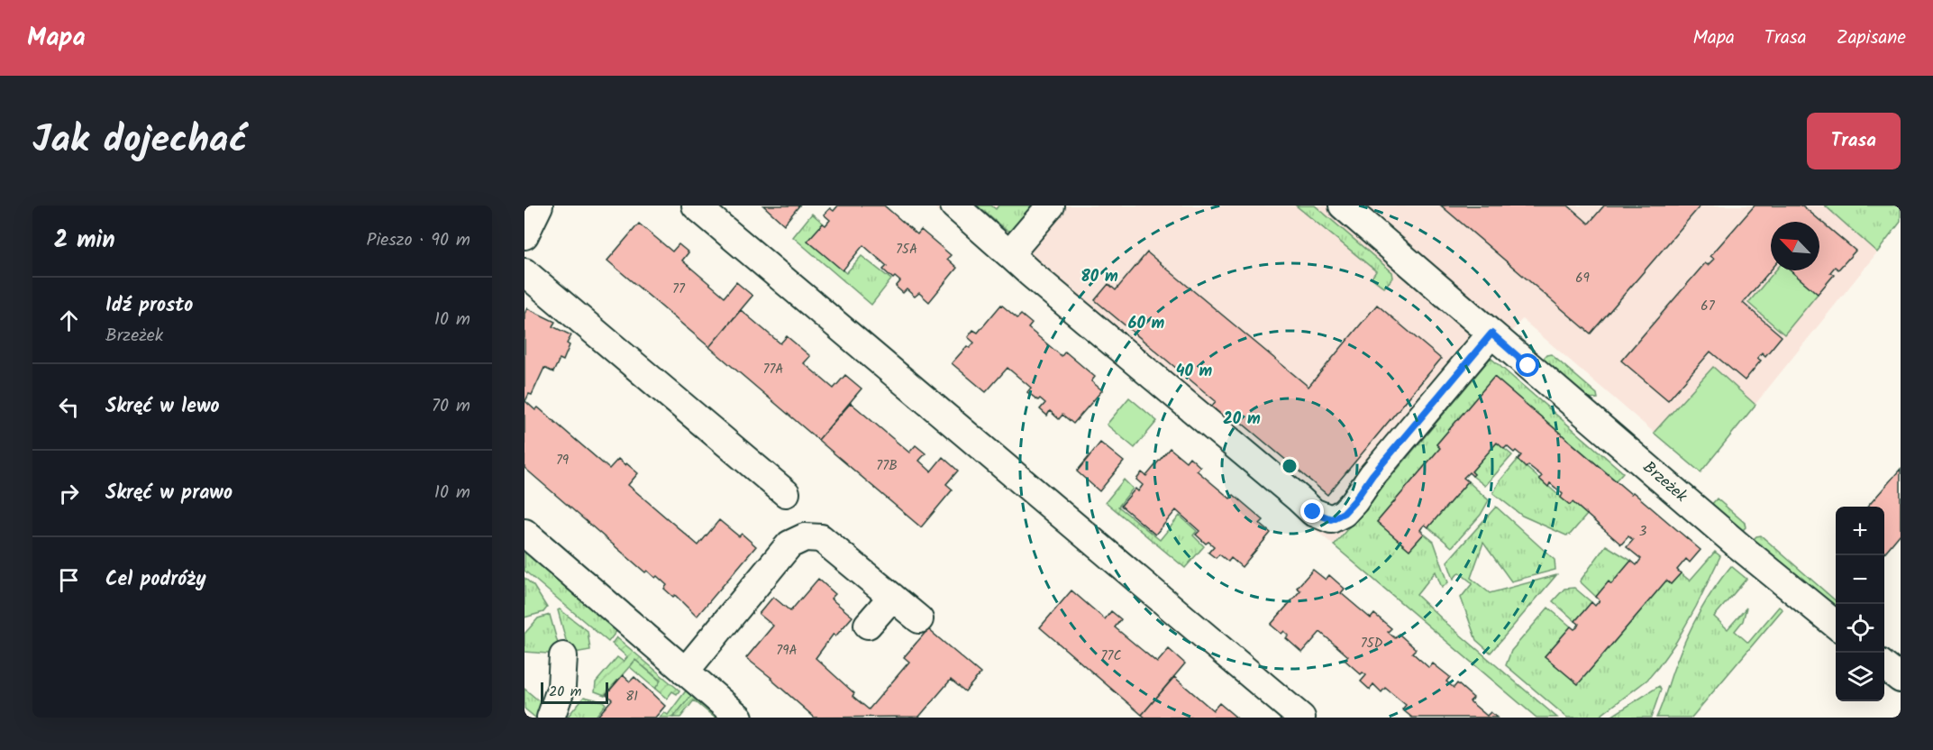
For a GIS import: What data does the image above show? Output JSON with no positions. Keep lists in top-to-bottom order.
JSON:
{
  "streets": {
    "street": ["Brzeżek"]
  },
  "house_numbers": [
    "75A",
    "69",
    "77",
    "67",
    "77A",
    "79",
    "77B",
    "3",
    "75D",
    "79A",
    "77C",
    "81"
  ],
  "scale_bar": "20 m",
  "north": "top left",
  "page": {
    "header": "Mapa",
    "nav": ["Mapa", "Trasa", "Zapisane"],
    "title": "Jak dojechać",
    "buttons": "Trasa",
    "heading": ["2 min", "Pieszo · 90 m"],
    "list": [
      ["Idź prosto", "Brzeżek", "10 m"],
      ["Skręć w lewo", "70 m"],
      ["Skręć w prawo", "10 m"],
      "Cel podróży"
    ],
    "map_buttons": ["+", "−"],
    "scale": "20 m"
  },
  "rings": [
    "80 m",
    "60 m",
    "40 m",
    "20 m"
  ]
}
